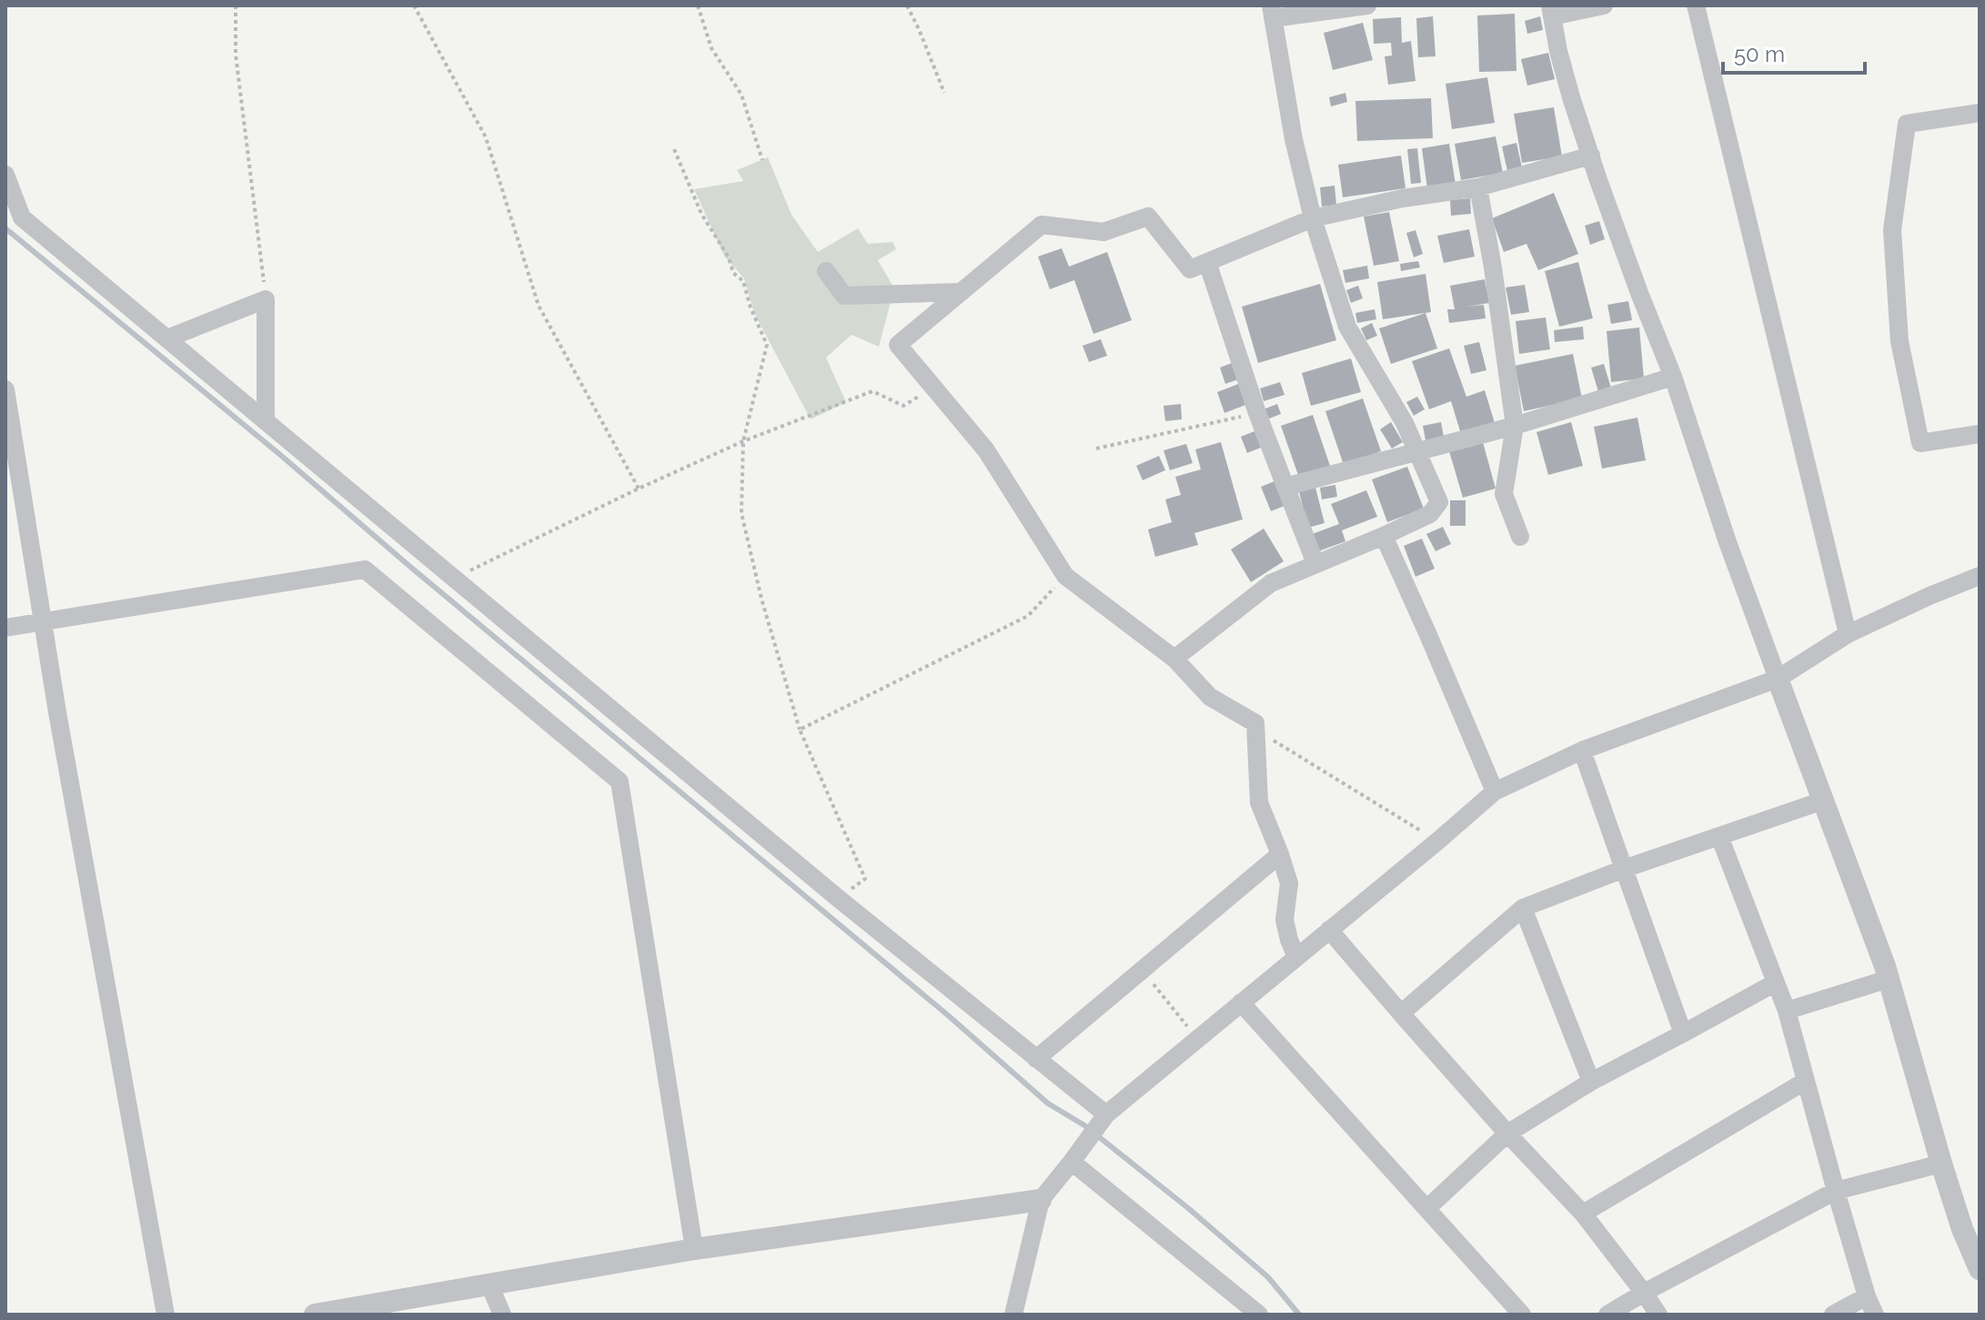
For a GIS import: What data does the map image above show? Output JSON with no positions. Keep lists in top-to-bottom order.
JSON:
{
  "scale_bar": "50 m"
}
